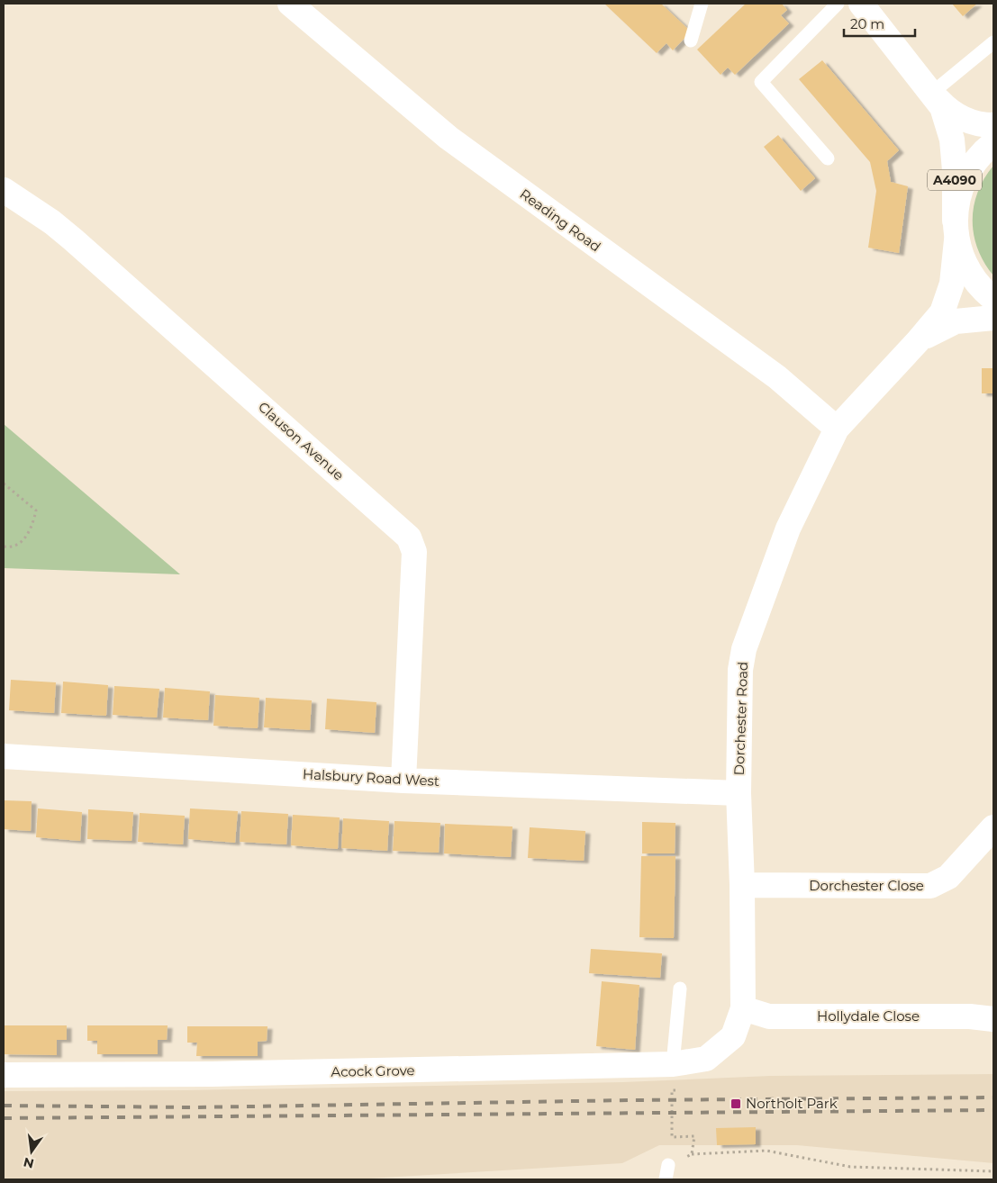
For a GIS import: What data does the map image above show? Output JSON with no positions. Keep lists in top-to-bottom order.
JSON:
{
  "streets": {
    "street": [
      "A4090",
      "Reading Road",
      "Clauson Avenue",
      "Dorchester Road",
      "Halsbury Road West",
      "Dorchester Close",
      "Hollydale Close",
      "Acock Grove"
    ]
  },
  "crossings": [
    ["A4090", "Dorchester Road"],
    ["Reading Road", "Dorchester Road"],
    ["Clauson Avenue", "Halsbury Road West"],
    ["Dorchester Road", "Halsbury Road West"],
    ["Dorchester Road", "Dorchester Close"],
    ["Dorchester Road", "Hollydale Close"],
    ["Dorchester Road", "Acock Grove"]
  ],
  "places": {
    "transit": ["Northolt Park"]
  },
  "scale_bar": "20 m",
  "north": "bottom"
}
